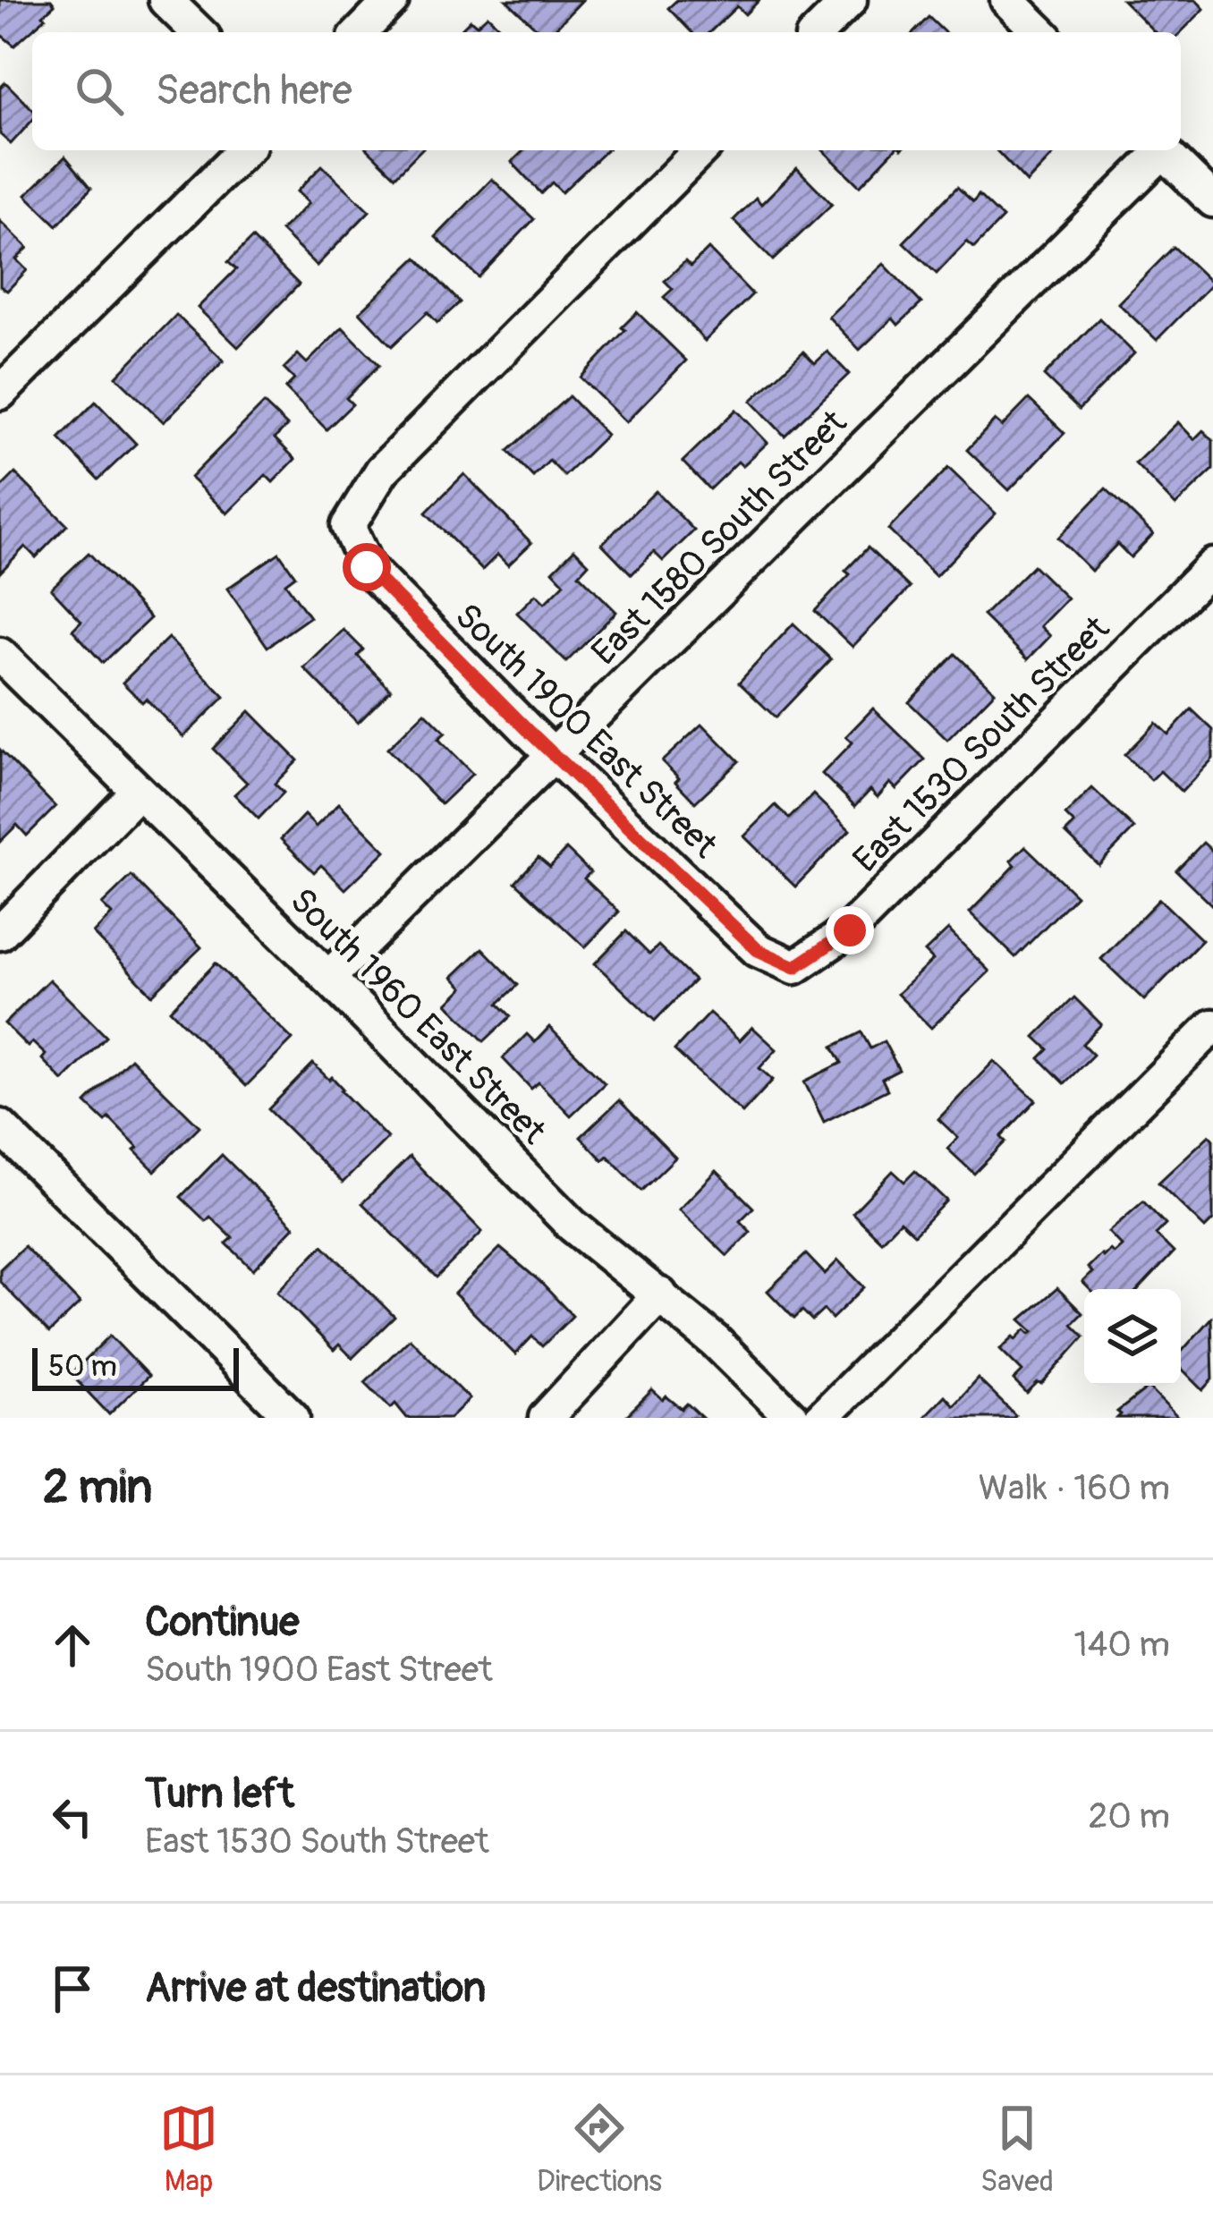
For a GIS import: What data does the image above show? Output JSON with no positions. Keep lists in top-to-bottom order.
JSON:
{
  "streets": {
    "street": [
      "East 1580 South Street",
      "South 1900 East Street",
      "East 1530 South Street",
      "South 1960 East Street"
    ]
  },
  "crossings": [
    ["East 1580 South Street", "South 1900 East Street"],
    ["East 1580 South Street", "South 1960 East Street"],
    ["South 1900 East Street", "East 1530 South Street"]
  ],
  "scale_bar": "50 m",
  "page": {
    "search": "Search here",
    "scale": "50 m",
    "heading": ["2 min", "Walk · 160 m"],
    "list": [
      ["Continue", "South 1900 East Street", "140 m"],
      ["Turn left", "East 1530 South Street", "20 m"],
      "Arrive at destination"
    ],
    "nav": ["Map", "Directions", "Saved"]
  }
}
